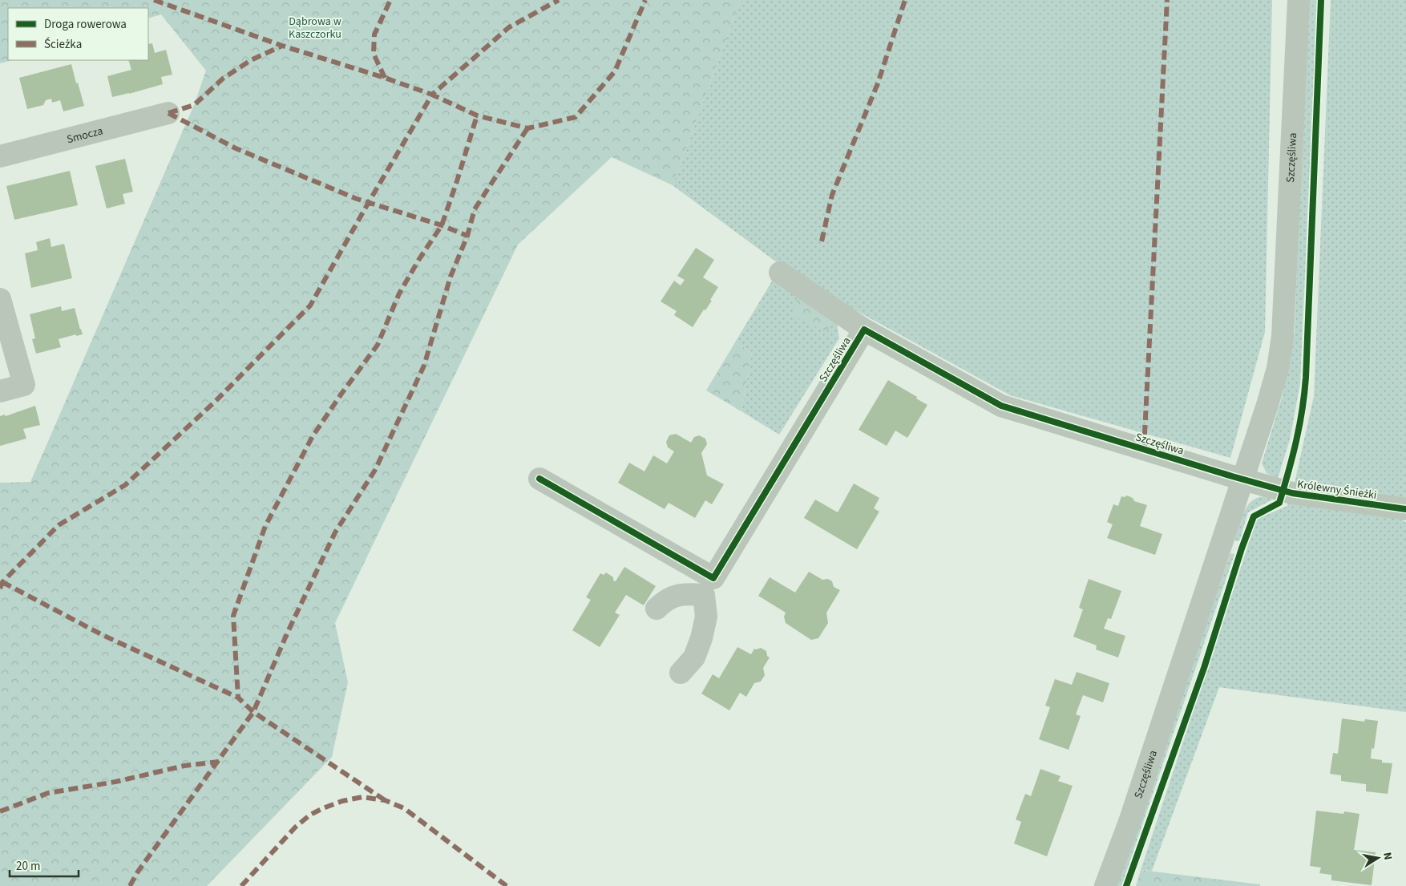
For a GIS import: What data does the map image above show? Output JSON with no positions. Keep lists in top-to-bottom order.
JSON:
{
  "streets": {
    "street": ["Smocza", "Szczęśliwa", "Królewny Śnieżki"]
  },
  "crossings": [
    ["Szczęśliwa", "Królewny Śnieżki"]
  ],
  "parks": ["Dąbrowa w Kaszczorku"],
  "legend": ["Droga rowerowa", "Ścieżka"],
  "scale_bar": "20 m",
  "north": "right"
}
